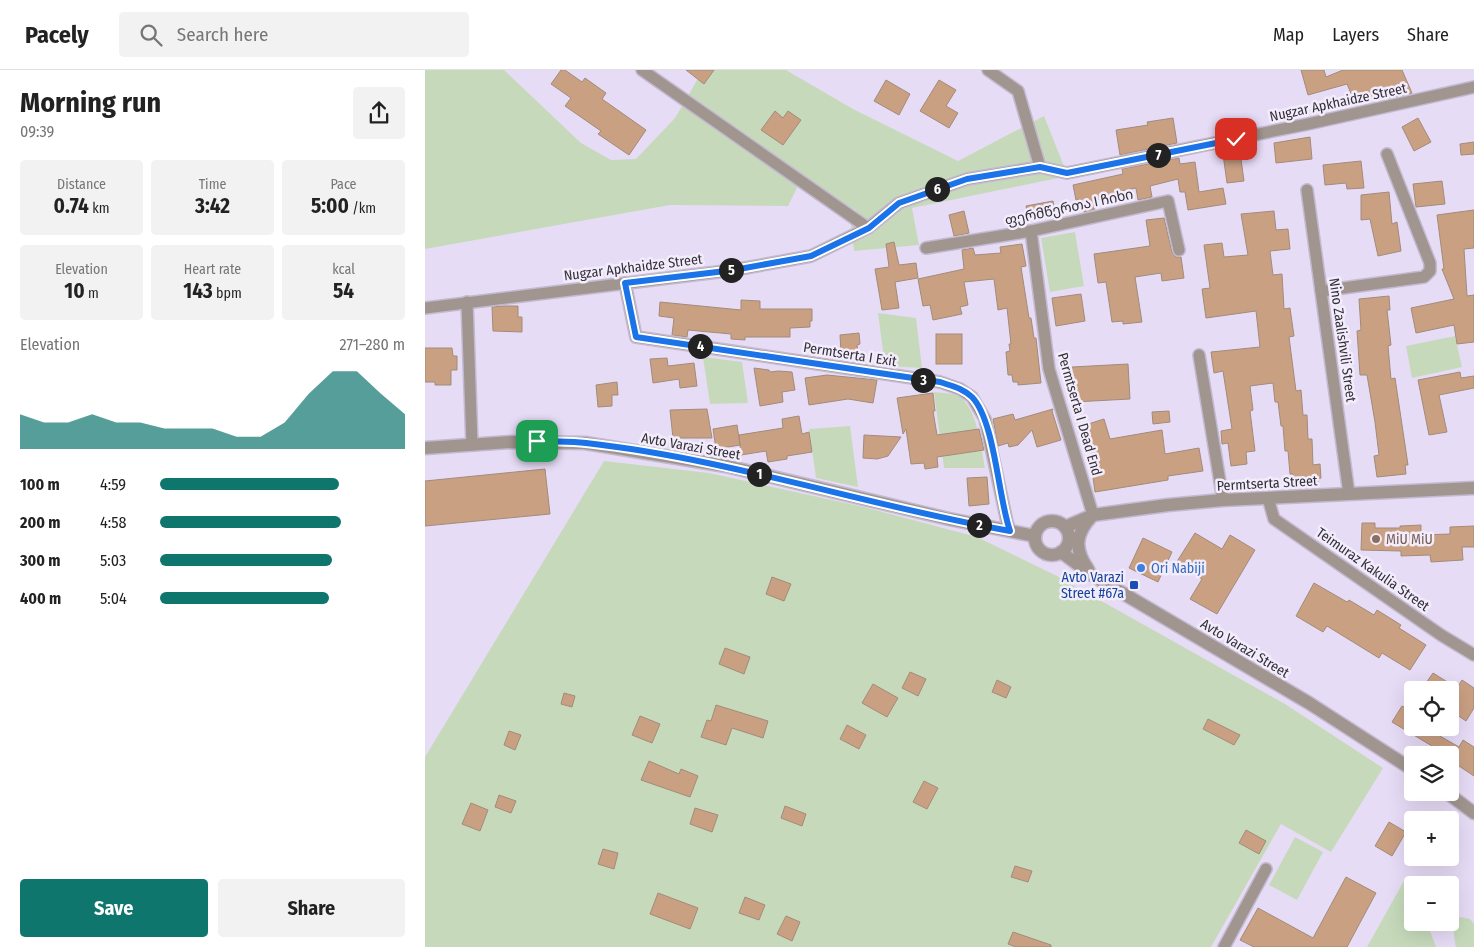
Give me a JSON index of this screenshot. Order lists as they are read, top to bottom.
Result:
{
  "streets": {
    "street": [
      "Nugzar Apkhaidze Street",
      "ფერმწერთა I ჩიხი",
      "Nino Zaalishvili Street",
      "Permtserta I Exit",
      "Permtserta I Dead End",
      "Avto Varazi Street",
      "Permtserta Street",
      "Teimuraz Kakulia Street"
    ]
  },
  "crossings": [
    ["Nugzar Apkhaidze Street", "Permtserta I Exit"],
    ["ფერმწერთა I ჩიხი", "Permtserta I Dead End"],
    ["Nino Zaalishvili Street", "Permtserta Street"],
    ["Permtserta I Exit", "Avto Varazi Street"],
    ["Permtserta I Dead End", "Permtserta Street"],
    ["Avto Varazi Street", "Permtserta Street"],
    ["Permtserta Street", "Teimuraz Kakulia Street"]
  ],
  "places": {
    "other": ["MiU MiU", "Ori Nabiji"],
    "transit": ["Avto Varazi Street #67a"]
  },
  "page": {
    "header": "Pacely",
    "search": "Search here",
    "nav": ["Map", "Layers", "Share"],
    "heading": ["Morning run", "09:39"],
    "pins": [
      "7",
      "6",
      "5",
      "4",
      "3",
      "1",
      "2"
    ],
    "stats": [
      ["Distance", "0.74 km"],
      ["Time", "3:42"],
      ["Pace", "5:00 /km"],
      ["Elevation", "10 m"],
      ["Heart rate", "143 bpm"],
      ["kcal", "54"]
    ],
    "chart": ["Elevation", "271–280 m"],
    "list": [
      {
        "name": "100 m",
        "note": "4:59"
      },
      {
        "name": "200 m",
        "note": "4:58"
      },
      {
        "name": "300 m",
        "note": "5:03"
      },
      {
        "name": "400 m",
        "note": "5:04"
      }
    ],
    "map_buttons": ["+", "−"],
    "buttons": ["Save", "Share"]
  }
}
